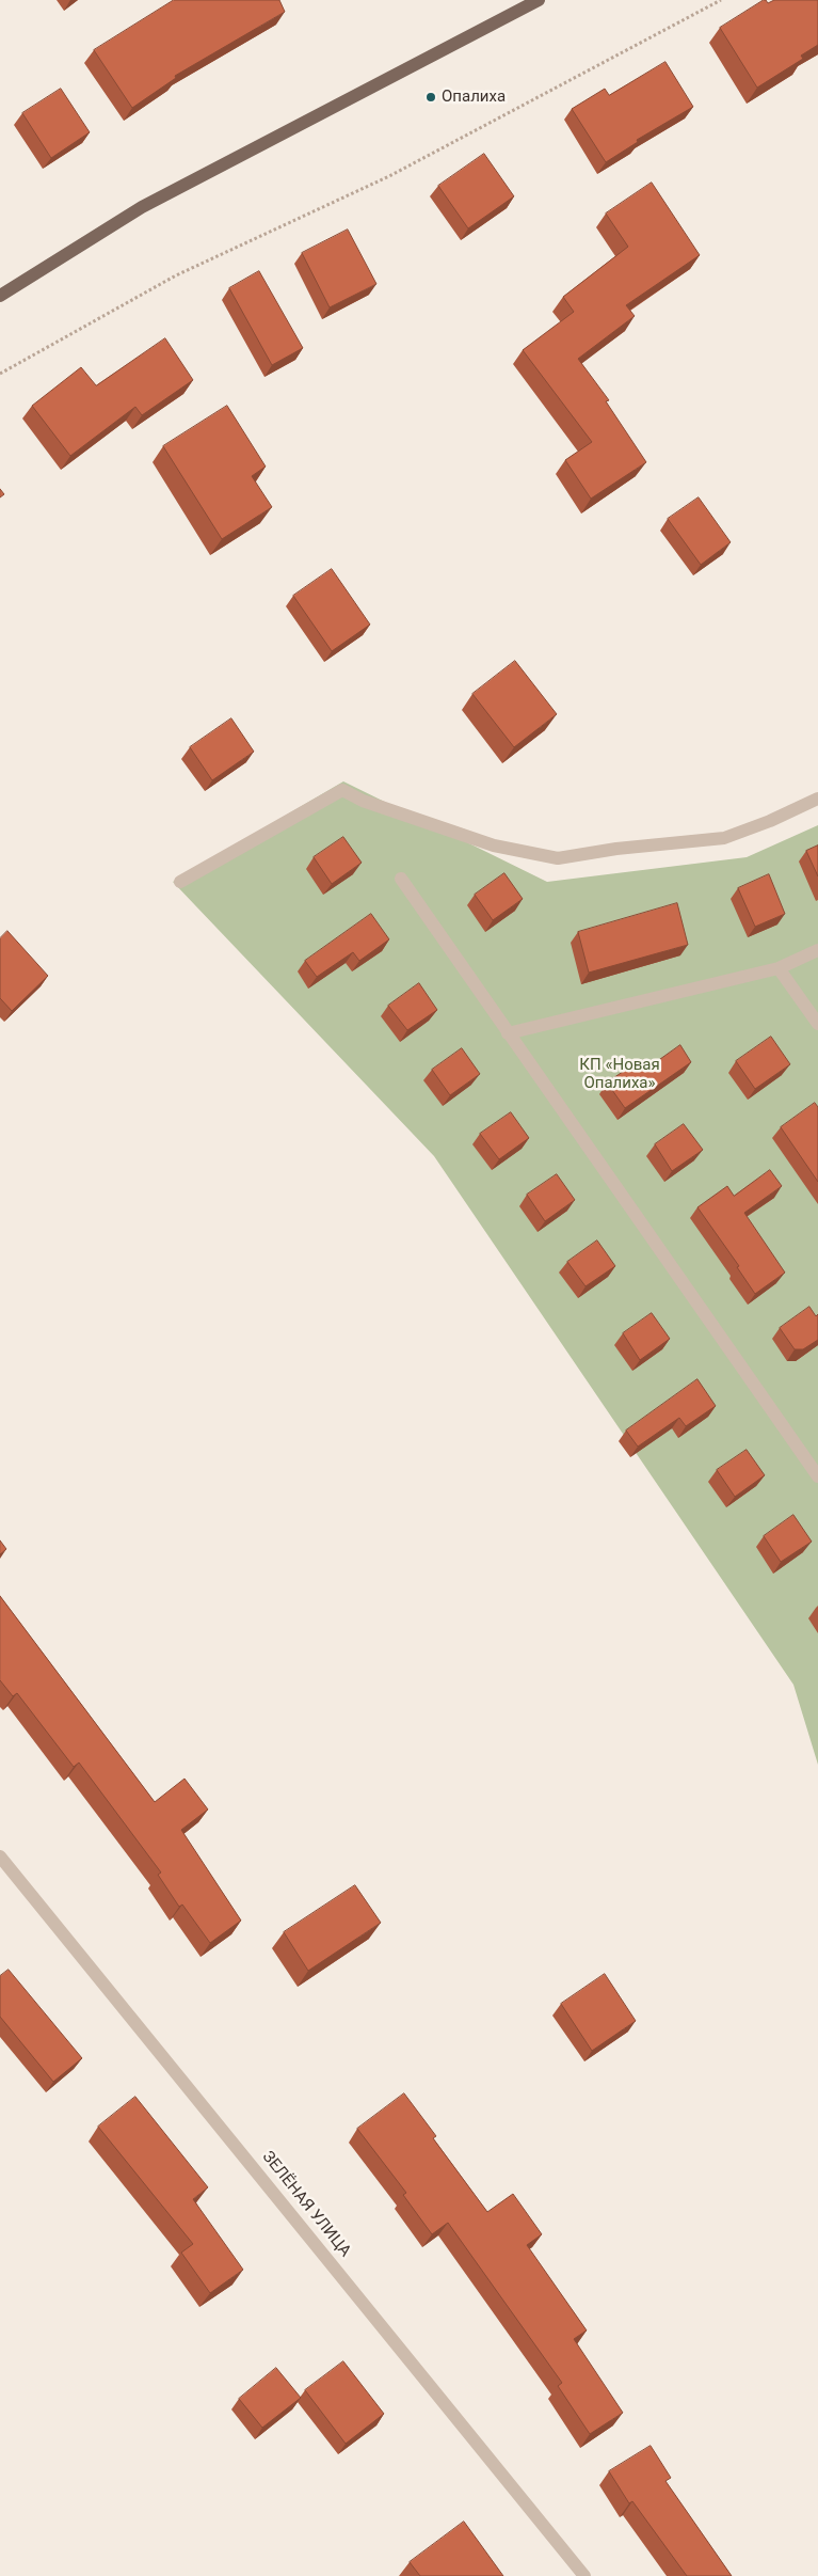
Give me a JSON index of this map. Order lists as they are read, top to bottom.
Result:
{
  "streets": {
    "street": ["ЗЕЛЁНАЯ УЛИЦА"]
  },
  "parks": ["КП «Новая Опалиха»"],
  "places": ["Опалиха"]
}
